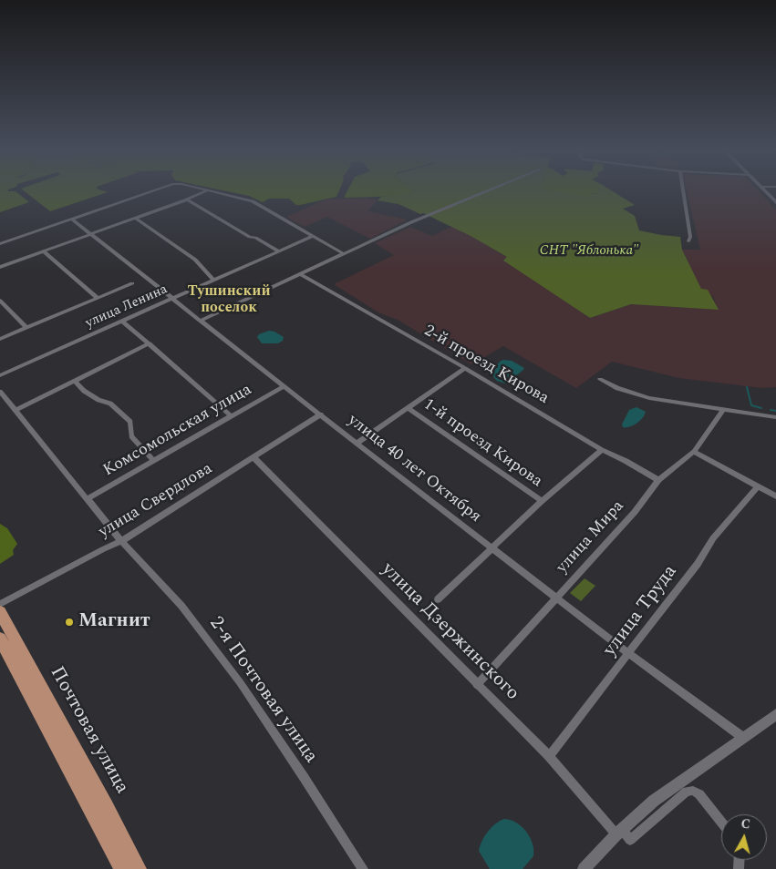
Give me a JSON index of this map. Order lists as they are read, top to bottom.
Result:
{
  "streets": {
    "main road": ["Почтовая улица"],
    "street": [
      "улица Ленина",
      "2-й проезд Кирова",
      "Комсомольская улица",
      "1-й проезд Кирова",
      "улица 40 лет Октября",
      "улица Свердлова",
      "улица Мира",
      "улица Труда",
      "улица Дзержинского",
      "2-я Почтовая улица"
    ]
  },
  "crossings": [
    ["улица Ленина", "улица 40 лет Октября"],
    ["2-й проезд Кирова", "улица Мира"],
    ["Комсомольская улица", "улица 40 лет Октября"],
    ["Комсомольская улица", "2-я Почтовая улица"],
    ["улица 40 лет Октября", "улица Свердлова"],
    ["улица 40 лет Октября", "улица Мира"],
    ["улица 40 лет Октября", "улица Труда"],
    ["улица Свердлова", "улица Дзержинского"],
    ["улица Свердлова", "2-я Почтовая улица"],
    ["улица Мира", "улица Дзержинского"],
    ["улица Труда", "улица Дзержинского"]
  ],
  "districts": ["Тушинский поселок"],
  "parks": ["СНТ \"Яблонька\""],
  "places": ["Магнит"],
  "north": "top"
}
